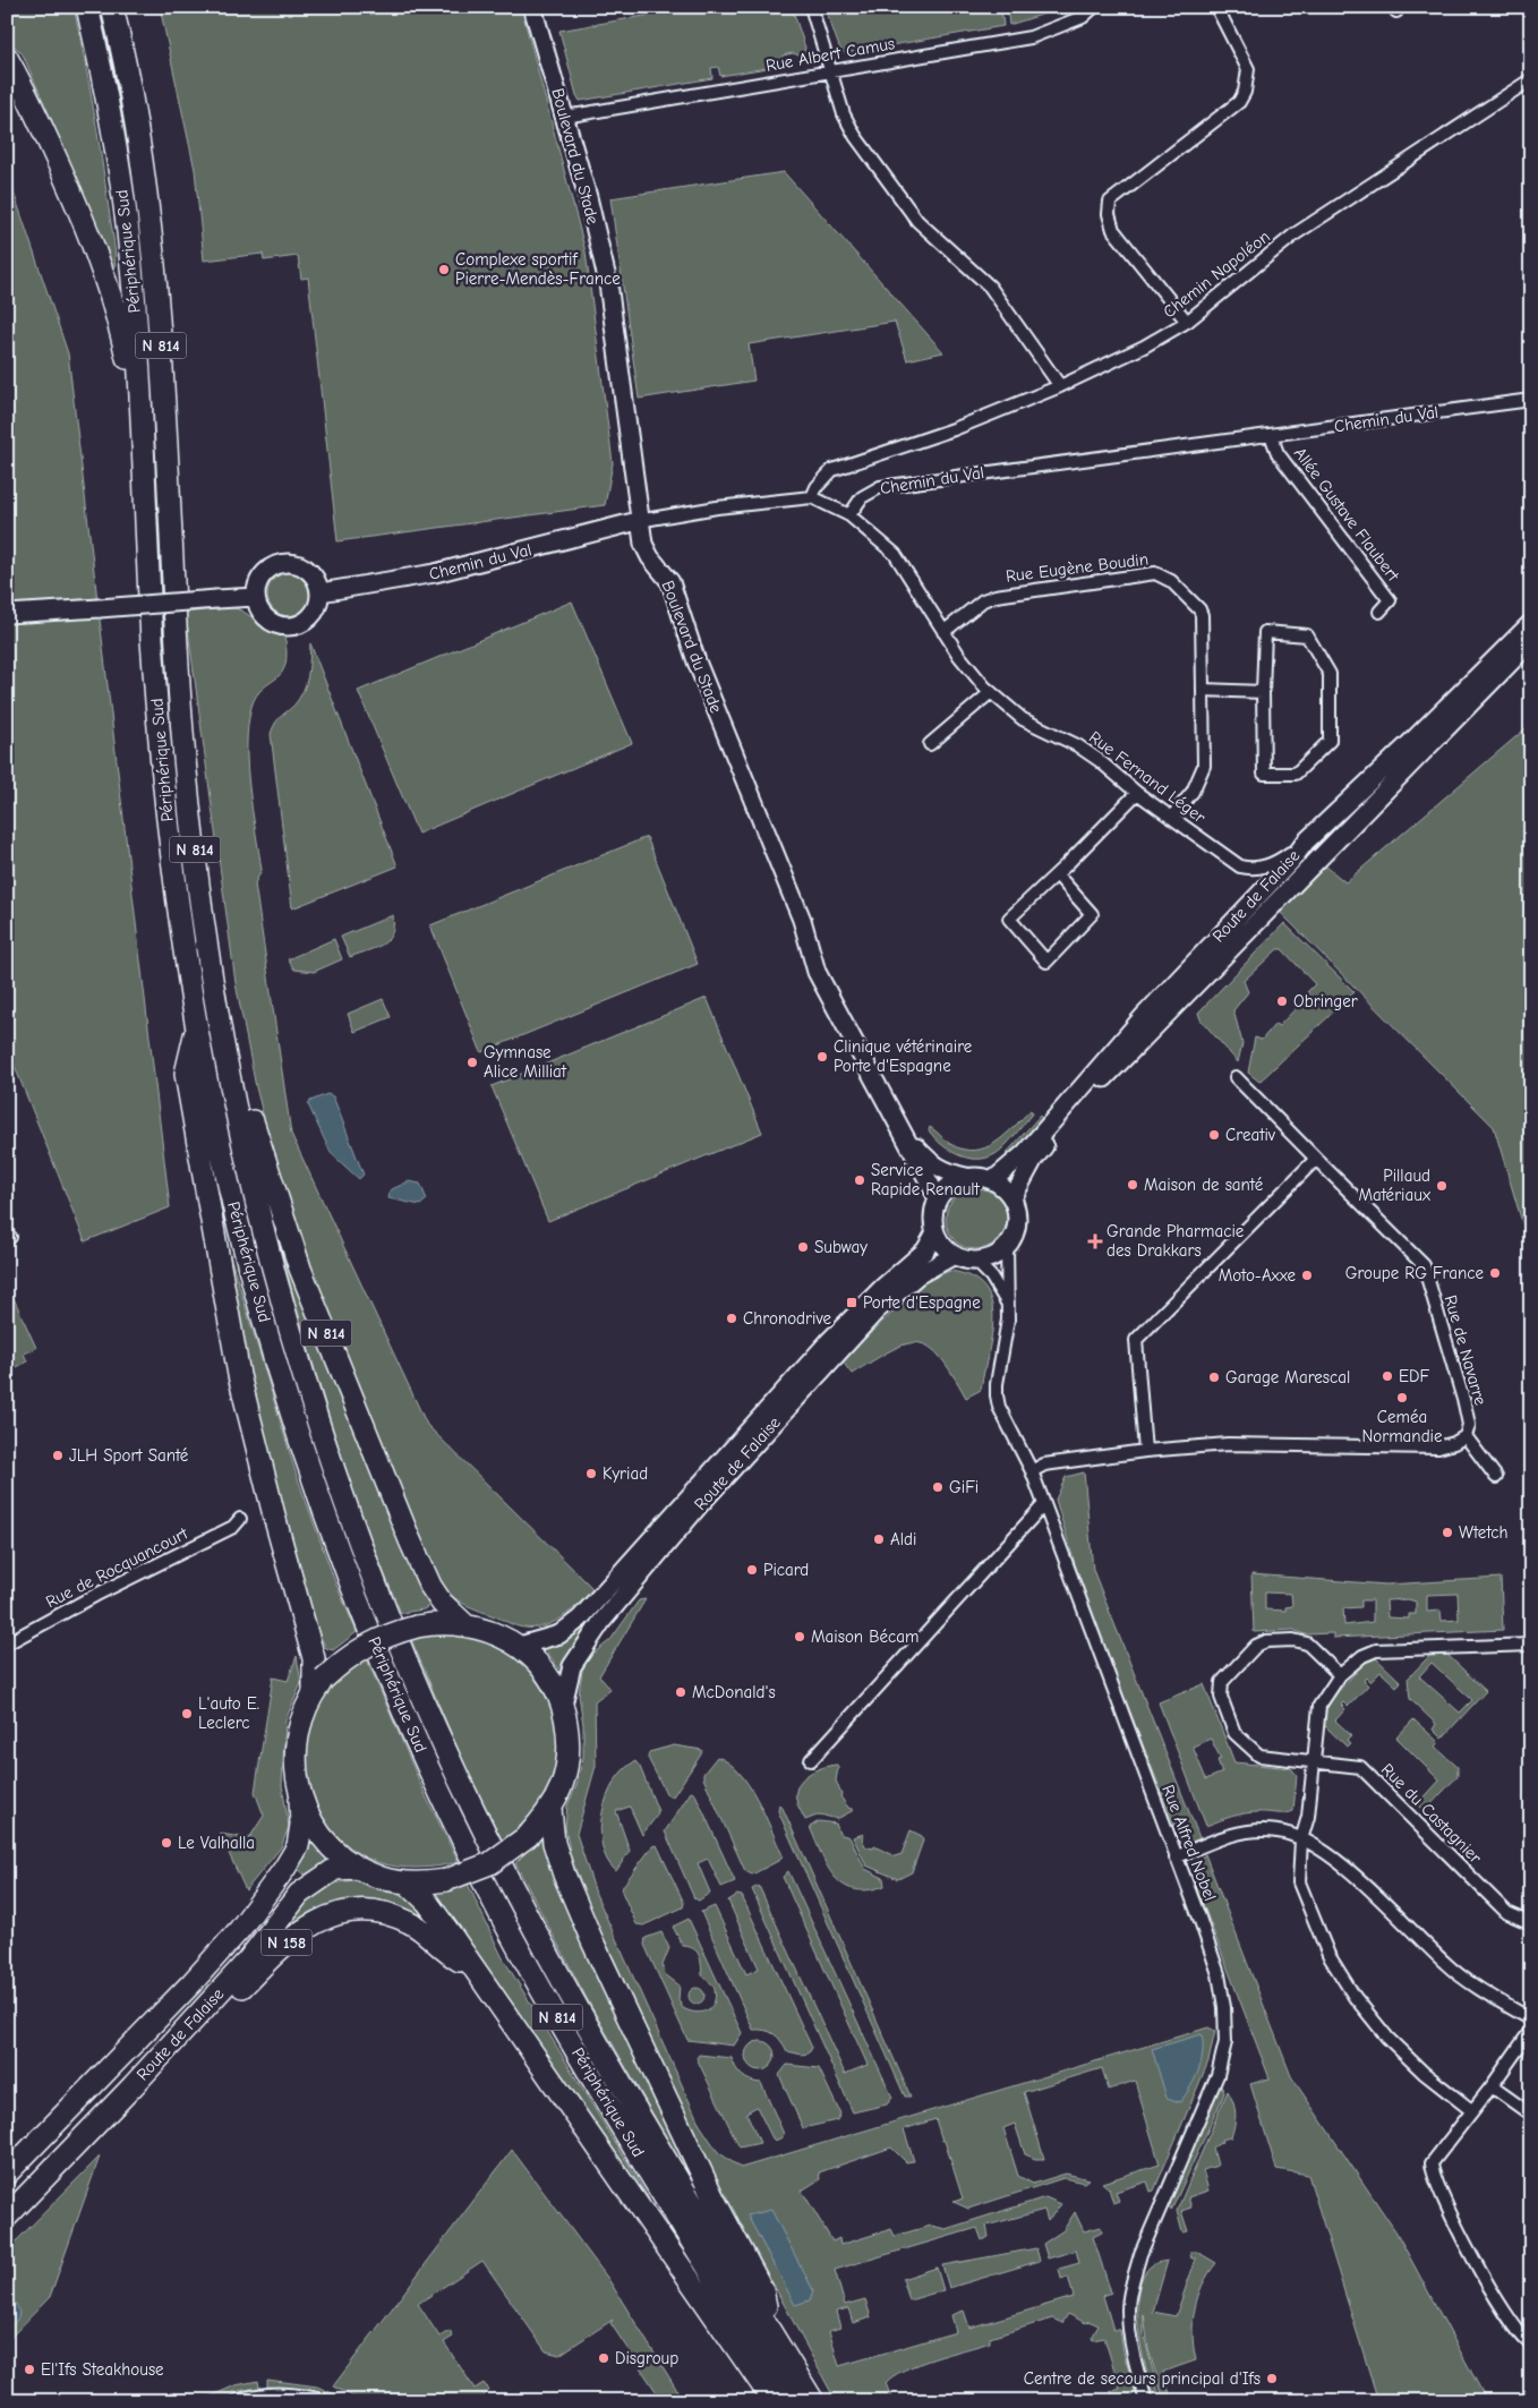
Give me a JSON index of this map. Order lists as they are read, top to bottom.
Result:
{
  "streets": {
    "highway": [
      "Périphérique Sud",
      "N 814",
      "Route de Falaise",
      "N 158"
    ],
    "main road": ["Boulevard du Stade", "Chemin du Val"],
    "street": [
      "Rue Albert Camus",
      "Chemin Napoléon",
      "Allée Gustave Flaubert",
      "Rue Eugène Boudin",
      "Rue Fernand Léger",
      "Rue de Navarre",
      "Rue de Rocquancourt",
      "Rue du Castagnier",
      "Rue Alfred Nobel"
    ]
  },
  "crossings": [
    ["Rue Albert Camus", "Boulevard du Stade"],
    ["Boulevard du Stade", "Chemin du Val"],
    ["Boulevard du Stade", "Route de Falaise"],
    ["Boulevard du Stade", "Rue Alfred Nobel"],
    ["Périphérique Sud", "N 814"],
    ["Chemin Napoléon", "Chemin du Val"],
    ["N 814", "N 158"],
    ["Chemin du Val", "Allée Gustave Flaubert"],
    ["Chemin du Val", "Rue Fernand Léger"],
    ["Rue Eugène Boudin", "Rue Fernand Léger"],
    ["Rue Fernand Léger", "Route de Falaise"],
    ["Route de Falaise", "Rue Alfred Nobel"],
    ["Route de Falaise", "N 158"]
  ],
  "places": {
    "other": [
      "Complexe sportif Pierre-Mendès-France",
      "Obringer",
      "Clinique vétérinaire Porte d'Espagne",
      "Gymnase Alice Milliat",
      "Creativ",
      "Service Rapide Renault",
      "Maison de santé",
      "Pillaud Matériaux",
      "Subway",
      "Groupe RG France",
      "Moto-Axxe",
      "Chronodrive",
      "EDF",
      "Garage Marescal",
      "Ceméa Normandie",
      "JLH Sport Santé",
      "Kyriad",
      "GiFi",
      "Wtetch",
      "Aldi",
      "Picard",
      "Maison Bécam",
      "McDonald's",
      "L'auto E. Leclerc",
      "Le Valhalla",
      "Disgroup",
      "El'Ifs Steakhouse",
      "Centre de secours principal d'Ifs"
    ],
    "health": ["Grande Pharmacie des Drakkars"],
    "transit": ["Porte d'Espagne"]
  }
}
